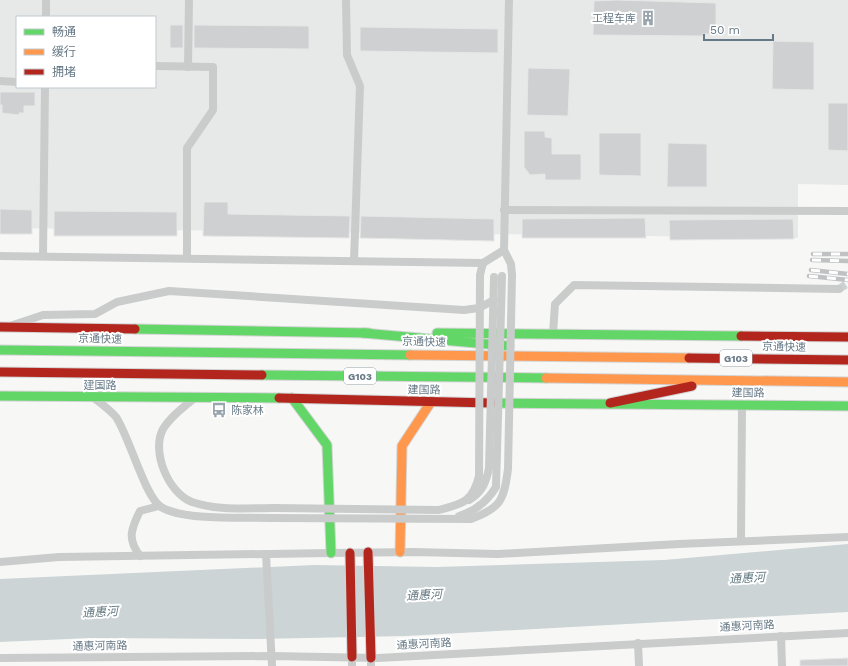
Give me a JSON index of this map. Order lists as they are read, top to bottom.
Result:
{
  "streets": {
    "main road": ["京通快速", "G103", "建国路"],
    "street": ["通惠河南路"]
  },
  "water": ["通惠河"],
  "places": {
    "building": ["工程车库"],
    "bus stop": ["陈家林"]
  },
  "legend": ["畅通", "缓行", "拥堵"],
  "scale_bar": "50 m"
}
